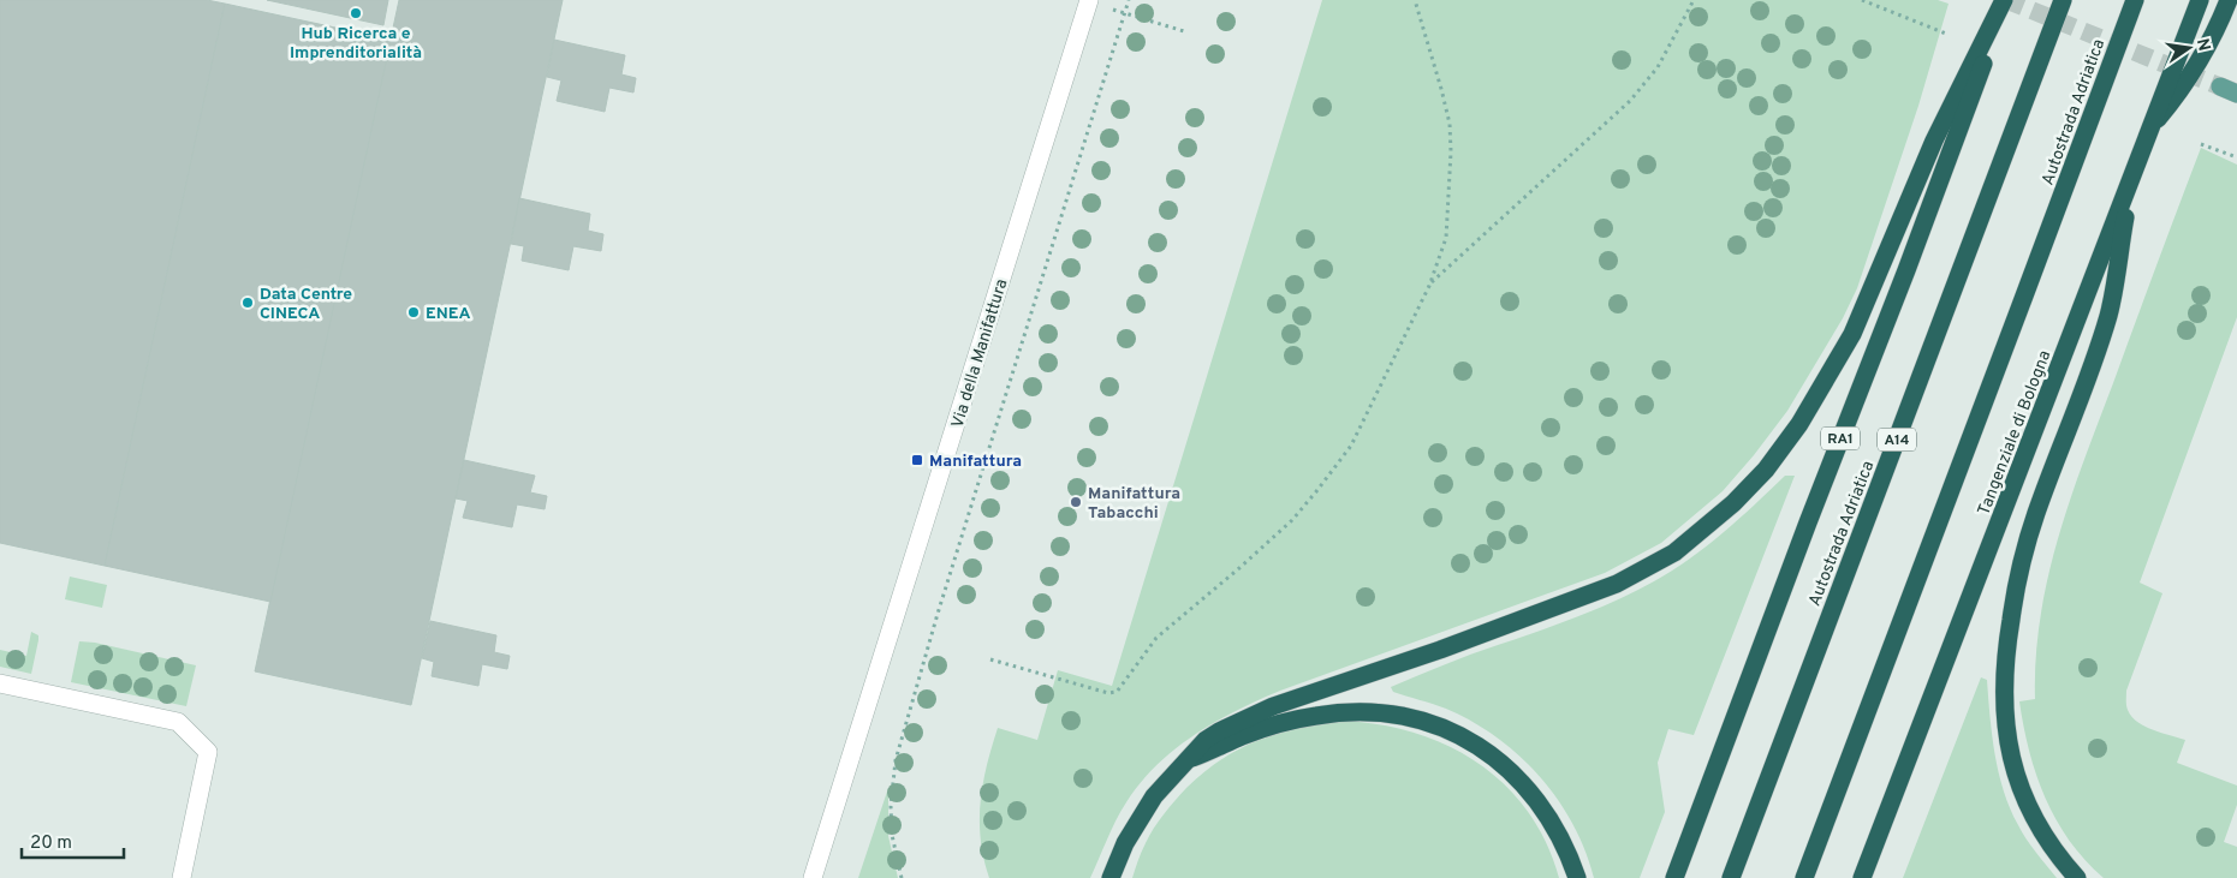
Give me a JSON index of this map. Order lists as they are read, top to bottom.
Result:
{
  "streets": {
    "highway": [
      "Autostrada Adriatica",
      "Tangenziale di Bologna",
      "RA1",
      "A14"
    ],
    "street": ["Via della Manifattura"]
  },
  "places": {
    "other": [
      "Hub Ricerca e Imprenditorialità",
      "Data Centre CINECA",
      "ENEA",
      "Manifattura Tabacchi"
    ],
    "transit": ["Manifattura"]
  },
  "scale_bar": "20 m",
  "north": "right"
}
